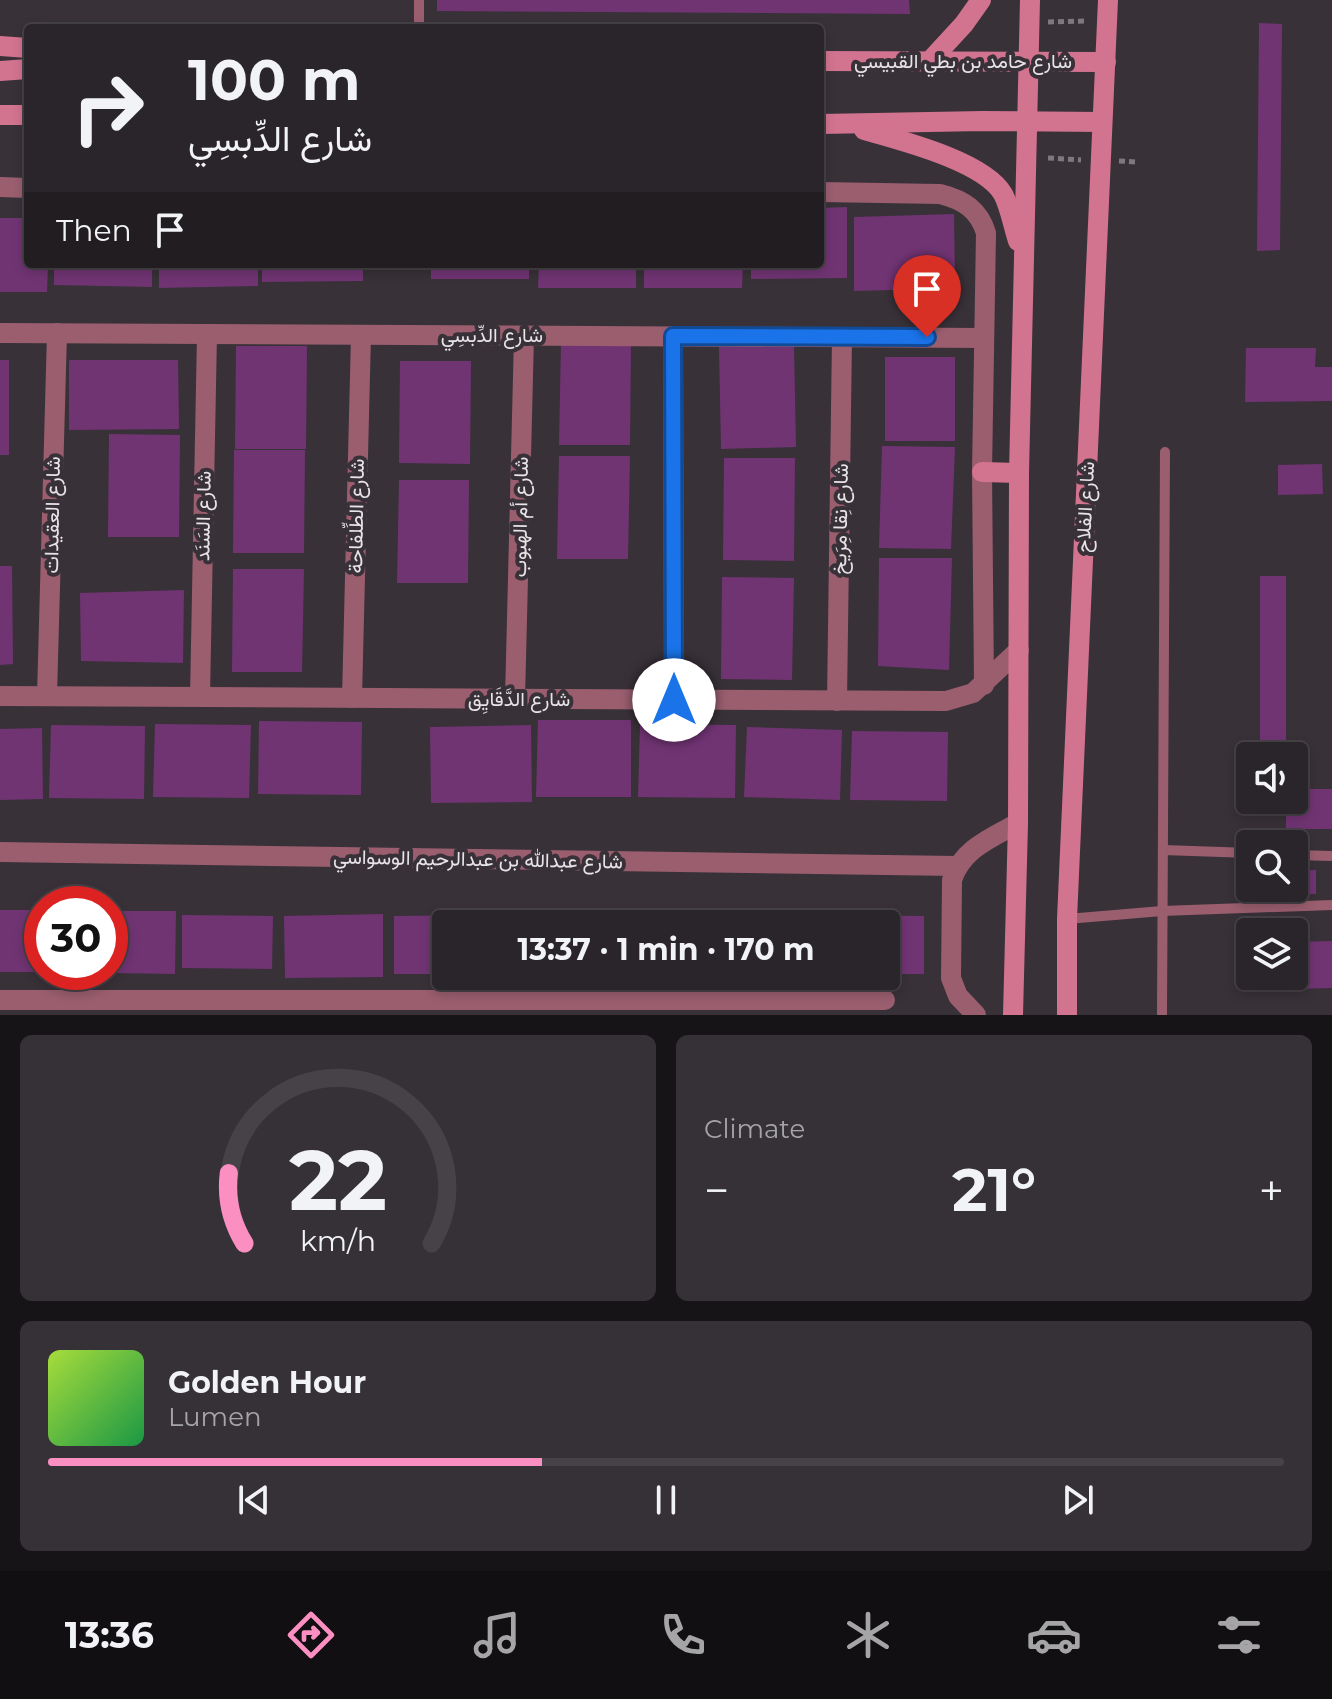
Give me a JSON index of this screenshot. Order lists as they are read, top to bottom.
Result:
{
  "streets": {
    "main road": ["شارع حامد بن بطي القبيسي", "شارع الفلاح"],
    "street": [
      "شارع الدِّبسِي",
      "شارع العقيدات",
      "شارع السَنَد",
      "شارع الطِّلفاحة",
      "شارع أم الهبوب",
      "شارع نِقا مِرَيخ",
      "شارع الدَّقَايِق",
      "شارع عبدالله بن عبدالرحيم الوسواسي"
    ]
  },
  "crossings": [
    ["شارع حامد بن بطي القبيسي", "شارع الفلاح"],
    ["شارع الدِّبسِي", "شارع العقيدات"],
    ["شارع الدِّبسِي", "شارع السَنَد"],
    ["شارع الدِّبسِي", "شارع الطِّلفاحة"],
    ["شارع الدِّبسِي", "شارع أم الهبوب"],
    ["شارع الدِّبسِي", "شارع نِقا مِرَيخ"],
    ["شارع العقيدات", "شارع الدَّقَايِق"],
    ["شارع السَنَد", "شارع الدَّقَايِق"],
    ["شارع الطِّلفاحة", "شارع الدَّقَايِق"],
    ["شارع أم الهبوب", "شارع الدَّقَايِق"],
    ["شارع نِقا مِرَيخ", "شارع الدَّقَايِق"]
  ],
  "page": {
    "turn": ["100 m", "شارع الدِّبسِي"],
    "then": "Then",
    "limit": "30",
    "trip": "13:37 · 1 min · 170 m",
    "tile": "Climate",
    "heat": ["−", "21°", "+"],
    "song": ["Golden Hour", "Lumen"],
    "tabs": "13:36",
    "gauge": ["22", "km/h"]
  }
}
